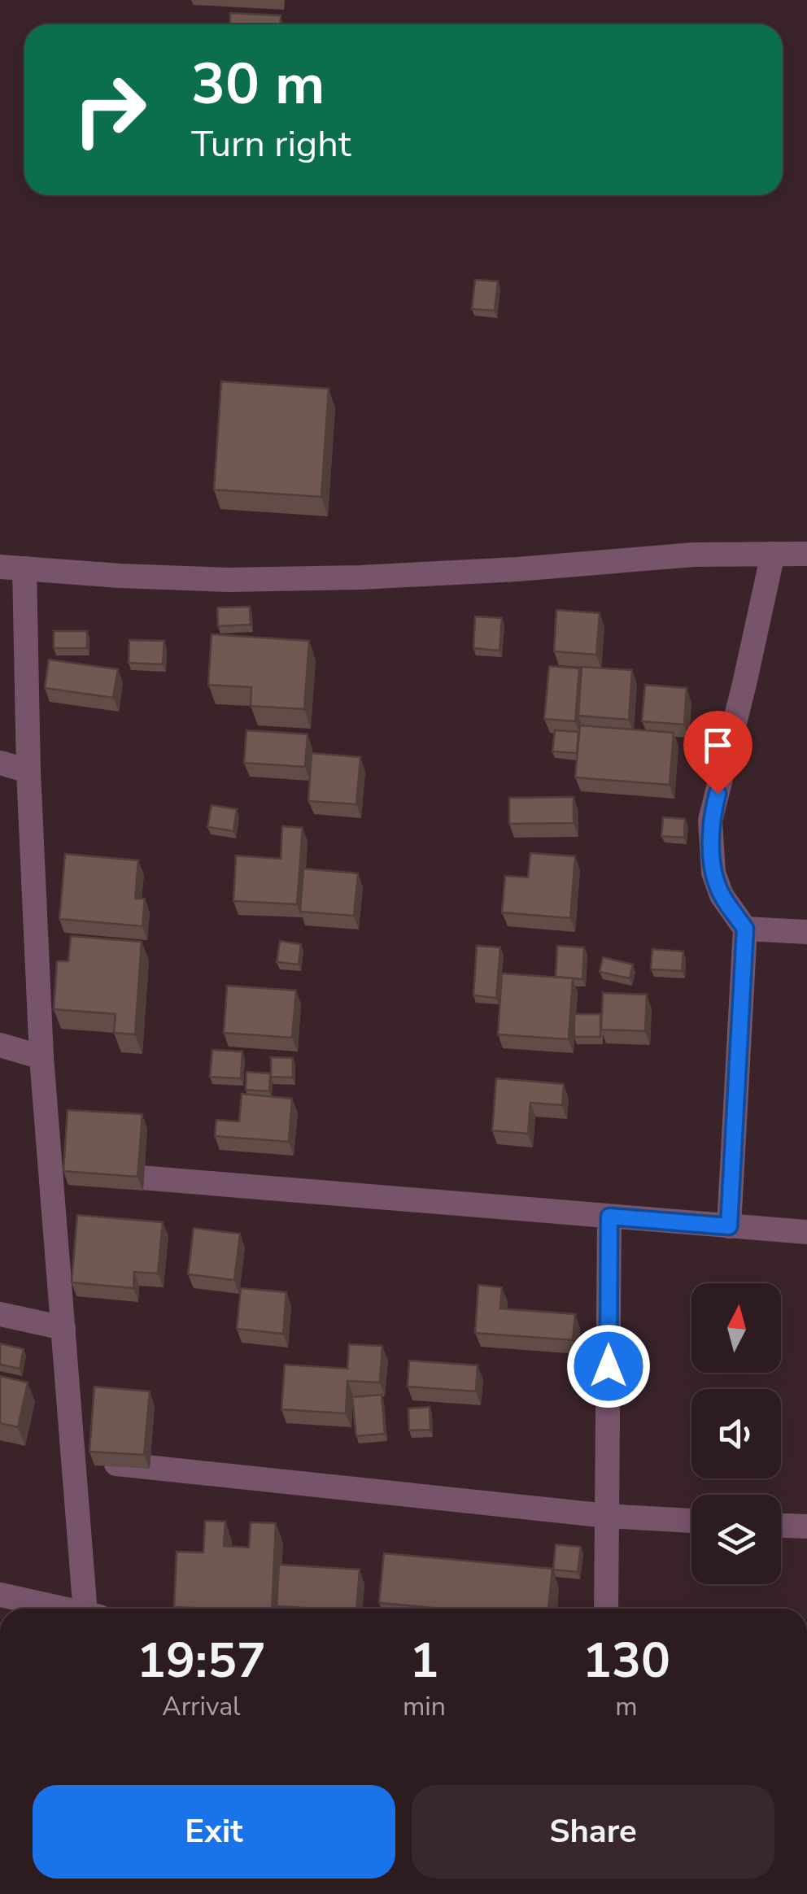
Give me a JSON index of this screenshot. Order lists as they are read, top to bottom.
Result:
{
  "north": "top",
  "page": {
    "turn": ["30 m", "Turn right"],
    "eta": [
      "19:57",
      "Arrival",
      "1",
      "min",
      "130",
      "m"
    ],
    "buttons": ["Exit", "Share"]
  }
}
